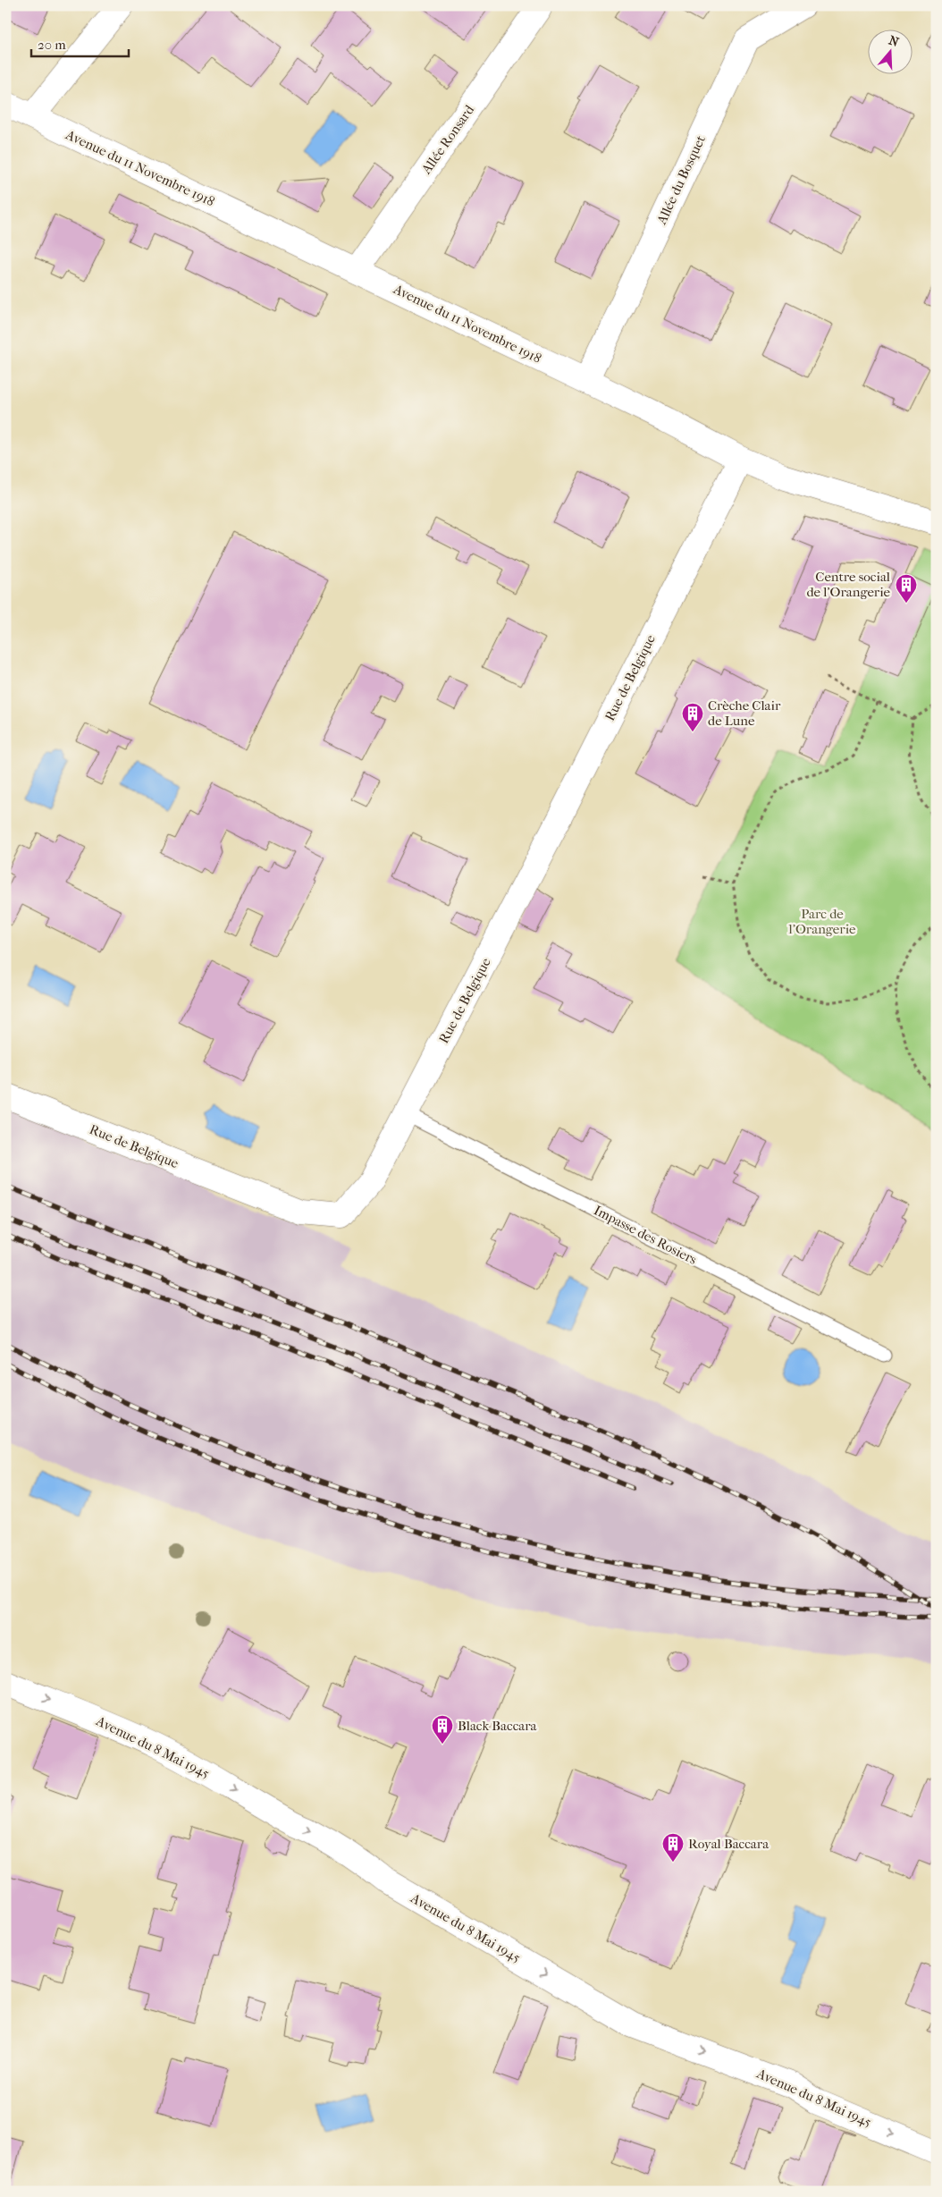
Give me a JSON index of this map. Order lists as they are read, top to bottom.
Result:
{
  "streets": {
    "street": [
      "Allée Ronsard",
      "Avenue du 11 Novembre 1918",
      "Allée du Bosquet",
      "Rue de Belgique",
      "Avenue du 8 Mai 1945"
    ],
    "lane": ["Impasse des Rosiers"]
  },
  "crossings": [
    ["Allée Ronsard", "Avenue du 11 Novembre 1918"],
    ["Avenue du 11 Novembre 1918", "Allée du Bosquet"],
    ["Avenue du 11 Novembre 1918", "Rue de Belgique"],
    ["Rue de Belgique", "Impasse des Rosiers"]
  ],
  "one_way": ["Avenue du 8 Mai 1945"],
  "parks": ["Parc de l'Orangerie"],
  "places": {
    "building": [
      "Centre social de l'Orangerie",
      "Crèche Clair de Lune",
      "Black Baccara",
      "Royal Baccara"
    ]
  },
  "scale_bar": "20 m",
  "north": "top"
}
